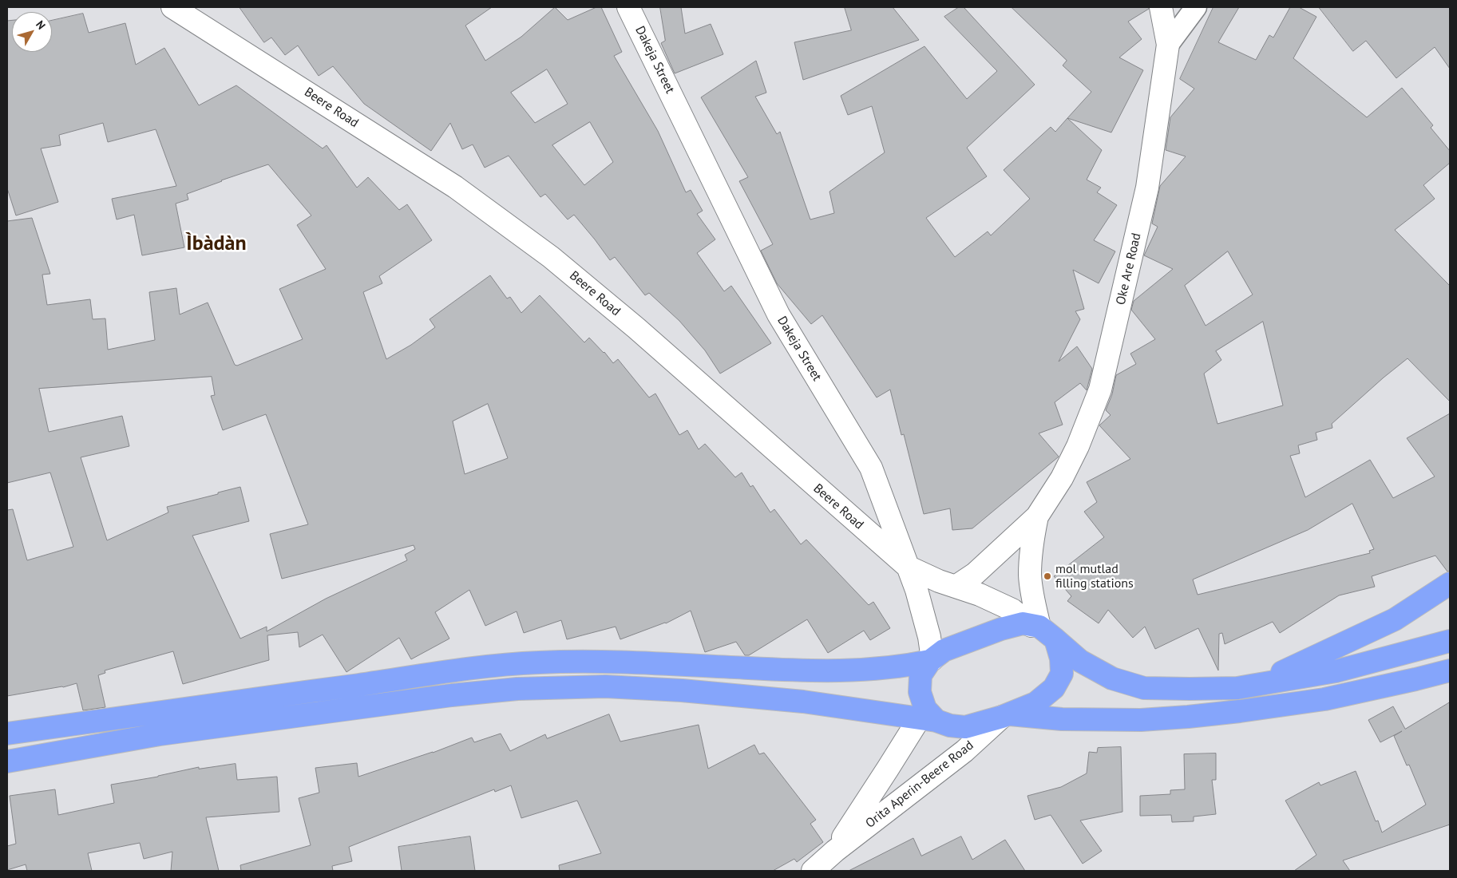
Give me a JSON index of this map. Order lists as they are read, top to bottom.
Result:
{
  "streets": {
    "main road": [
      "Dakeja Street",
      "Beere Road",
      "Oke Are Road",
      "Orita Aperin-Beere Road"
    ]
  },
  "crossings": [
    ["Dakeja Street", "Beere Road"],
    ["Beere Road", "Oke Are Road"],
    ["Beere Road", "Orita Aperin-Beere Road"],
    ["Oke Are Road", "Orita Aperin-Beere Road"]
  ],
  "districts": ["Ìbàdàn"],
  "places": ["mol mutlad filling stations"],
  "north": "top right"
}
